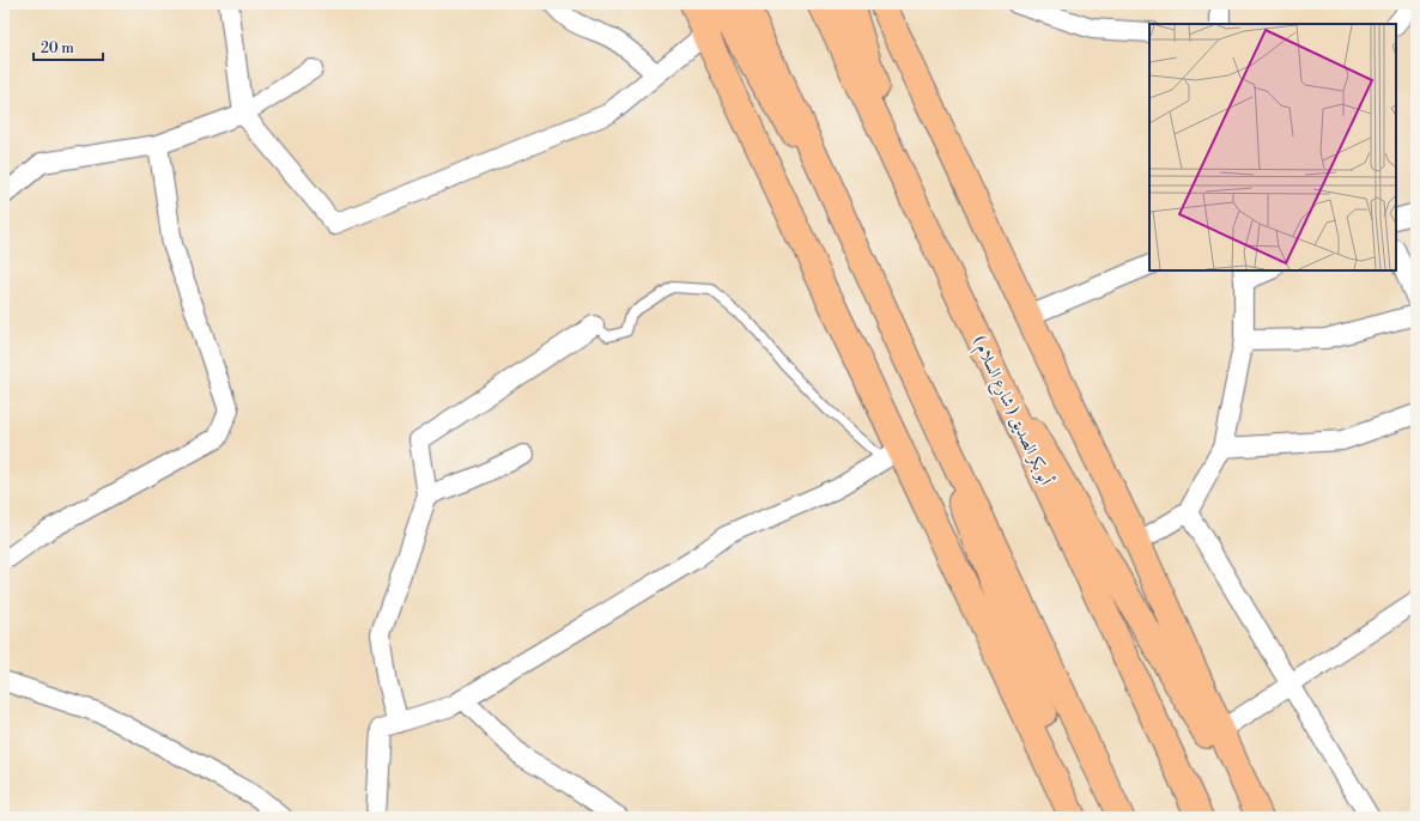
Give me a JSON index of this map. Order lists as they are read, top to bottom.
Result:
{
  "streets": {
    "main road": ["( شارع السلام ) أبو بكر الصديق"]
  },
  "scale_bar": "20 m"
}
